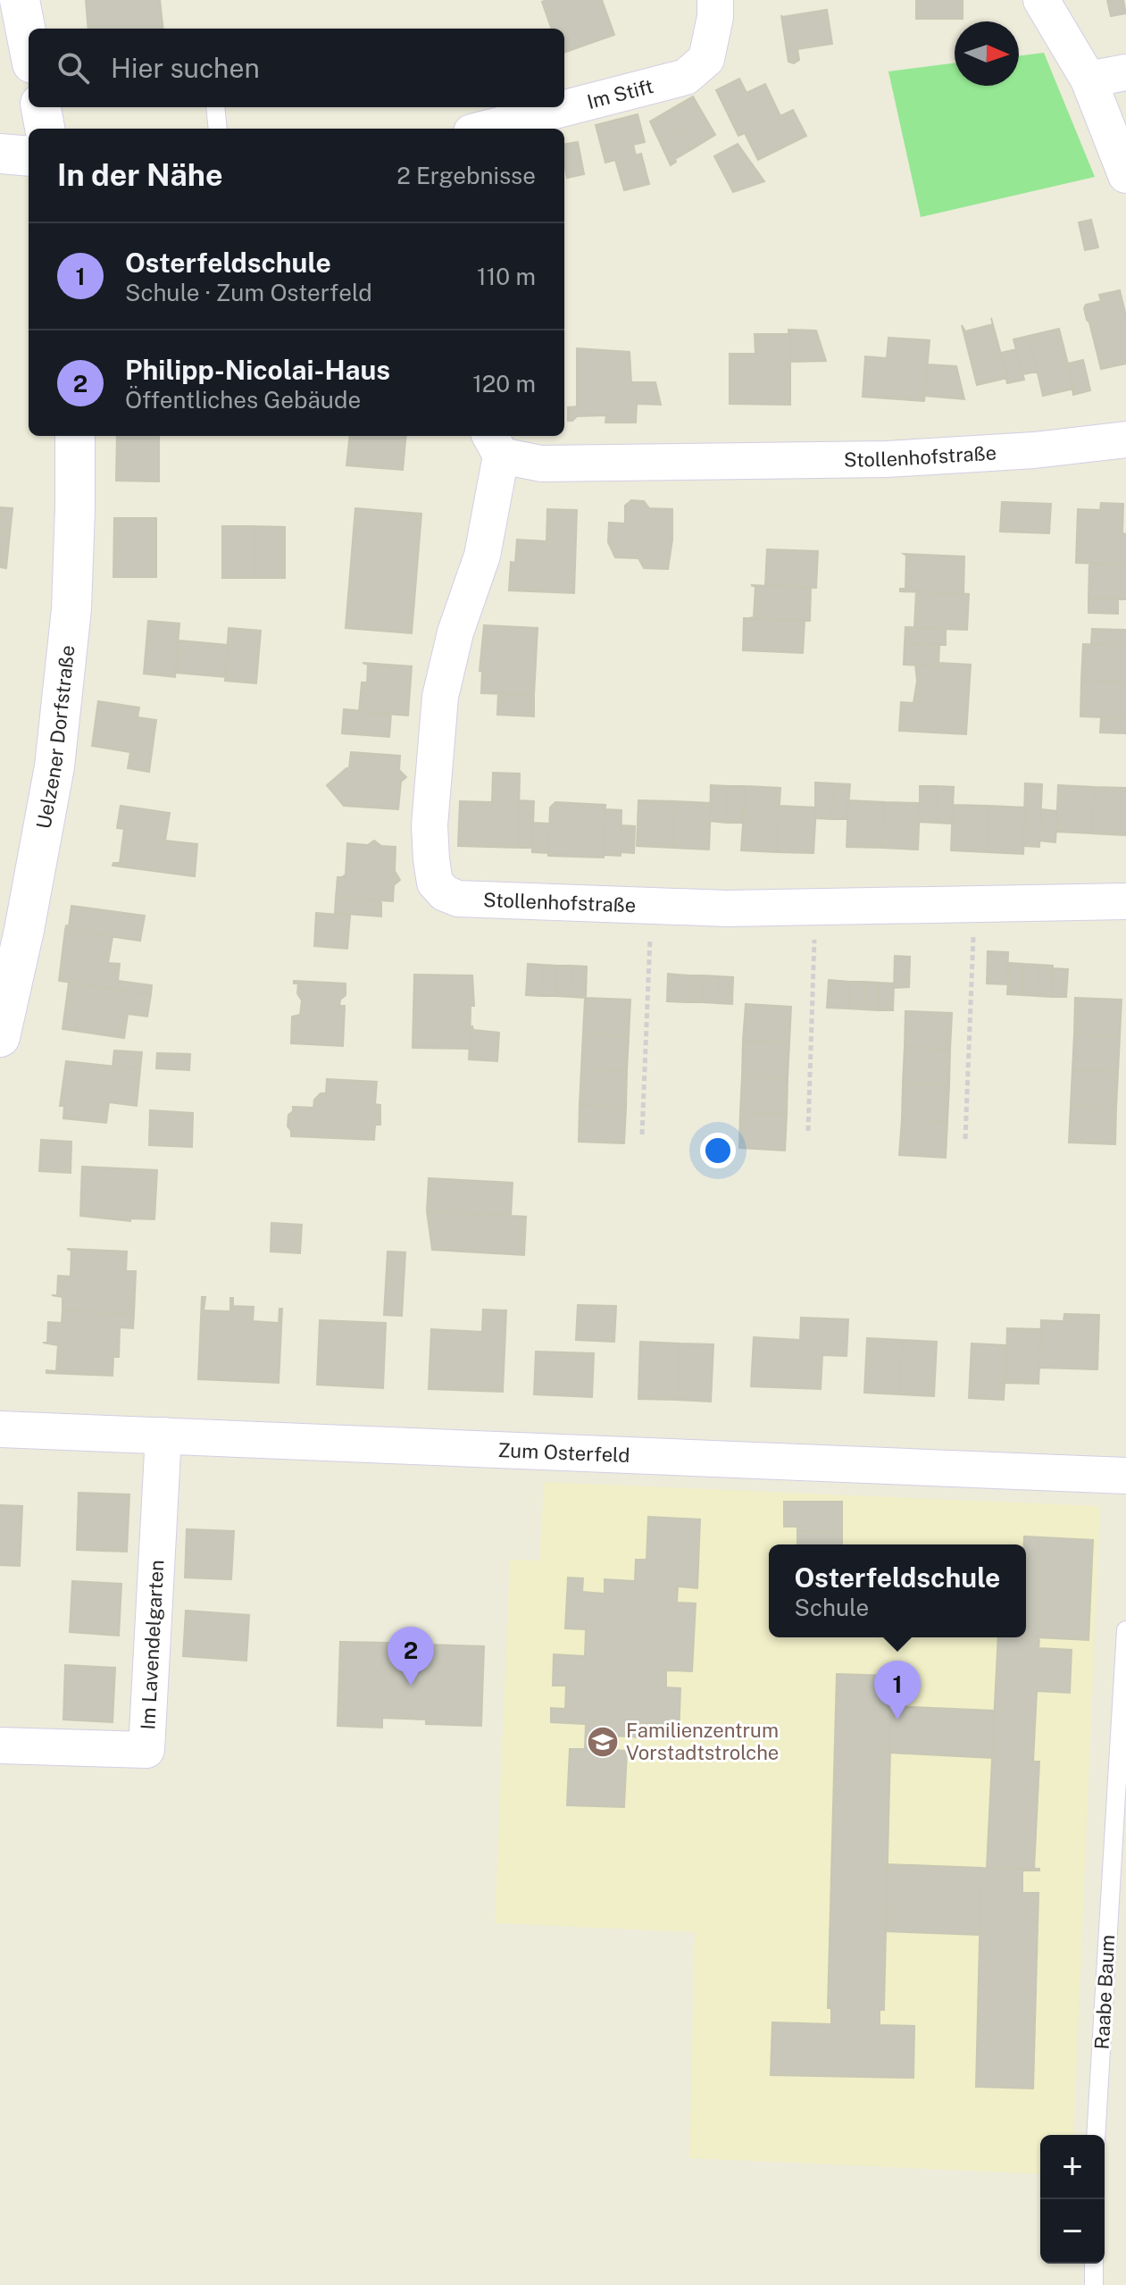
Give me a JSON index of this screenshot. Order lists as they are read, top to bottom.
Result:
{
  "streets": {
    "street": [
      "Im Stift",
      "Stollenhofstraße",
      "Uelzener Dorfstraße",
      "Zum Osterfeld",
      "Im Lavendelgarten"
    ],
    "lane": ["Raabe Baum"]
  },
  "crossings": [
    ["Zum Osterfeld", "Im Lavendelgarten"]
  ],
  "places": {
    "school or university": ["Familienzentrum Vorstadtstrolche"]
  },
  "north": "right",
  "page": {
    "search": "Hier suchen",
    "heading": ["In der Nähe", "2 Ergebnisse"],
    "list": [
      {
        "mark": "1",
        "name": "Osterfeldschule",
        "note": "Schule · Zum Osterfeld",
        "value": "110 m"
      },
      {
        "mark": "2",
        "name": "Philipp-Nicolai-Haus",
        "note": "Öffentliches Gebäude",
        "value": "120 m"
      }
    ],
    "popup": ["Osterfeldschule", "Schule"],
    "pins": ["2", "1"],
    "map_buttons": ["+", "−"]
  }
}
